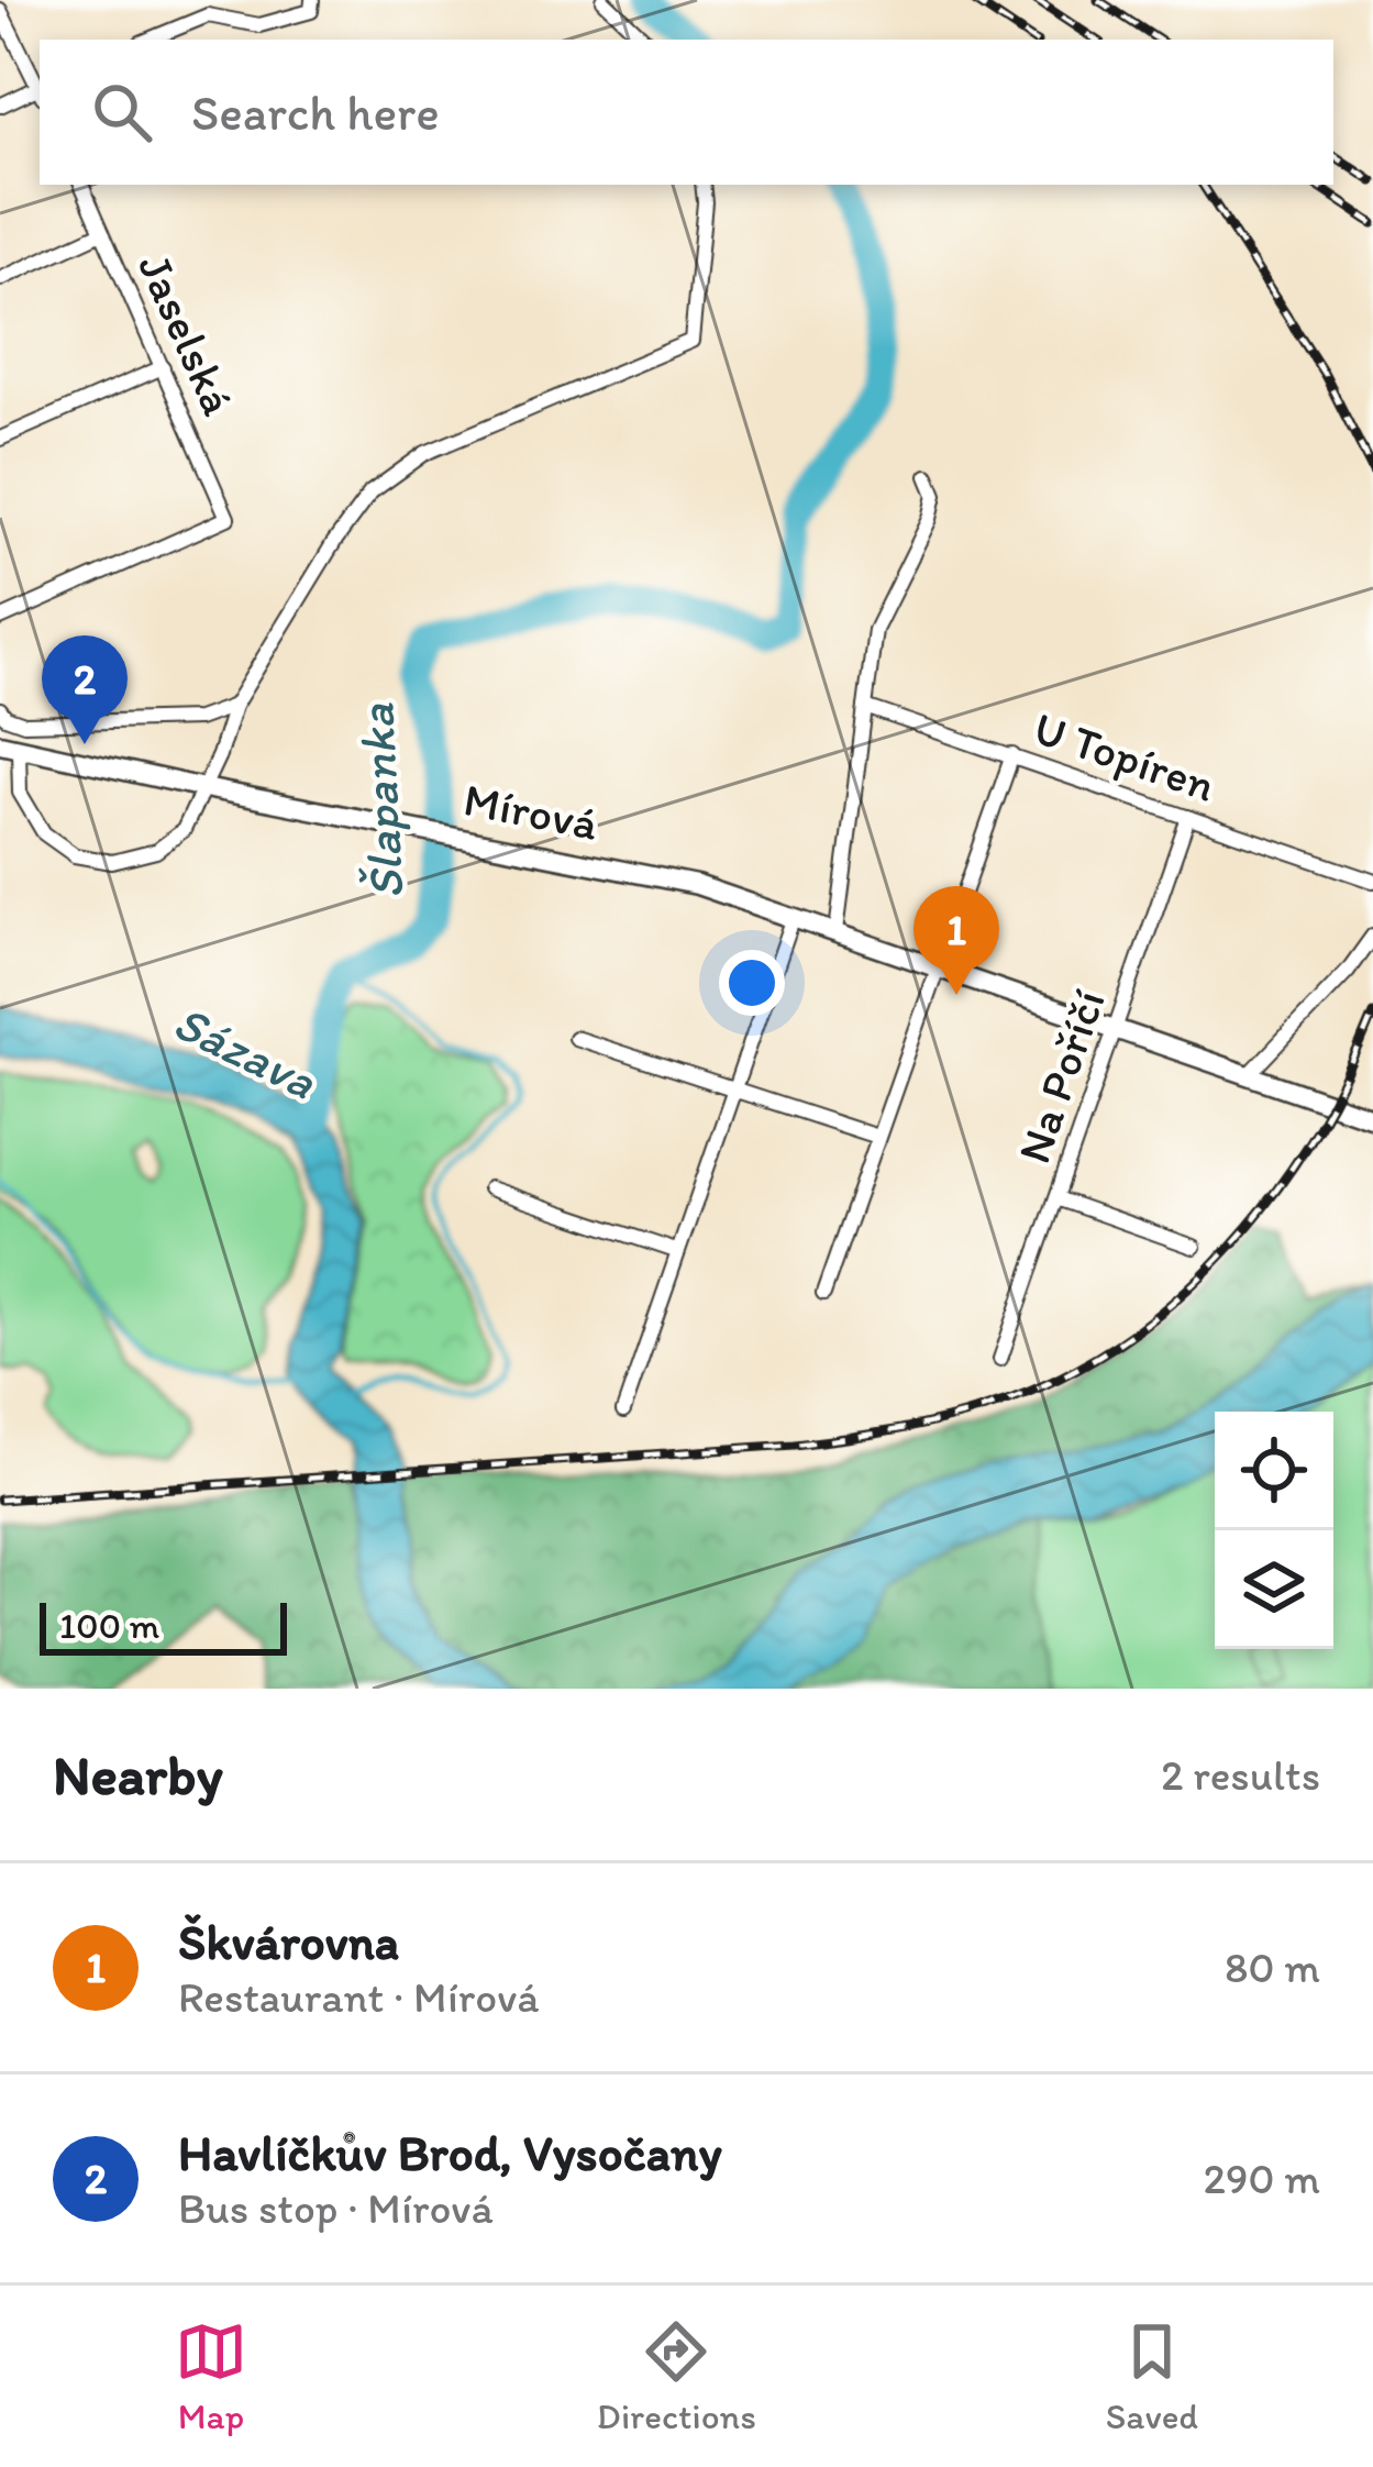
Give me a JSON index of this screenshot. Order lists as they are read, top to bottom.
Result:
{
  "streets": {
    "street": [
      "Jaselská",
      "U Topíren",
      "Mírová",
      "Na Poříčí"
    ]
  },
  "crossings": [
    ["U Topíren", "Na Poříčí"],
    ["Mírová", "Na Poříčí"]
  ],
  "water": ["Šlapanka", "Sázava"],
  "scale_bar": "100 m",
  "page": {
    "search": "Search here",
    "pins": ["2", "1"],
    "scale": "100 m",
    "heading": ["Nearby", "2 results"],
    "list": [
      {
        "mark": "1",
        "name": "Škvárovna",
        "note": "Restaurant · Mírová",
        "value": "80 m"
      },
      {
        "mark": "2",
        "name": "Havlíčkův Brod, Vysočany",
        "note": "Bus stop · Mírová",
        "value": "290 m"
      }
    ],
    "nav": ["Map", "Directions", "Saved"]
  }
}
